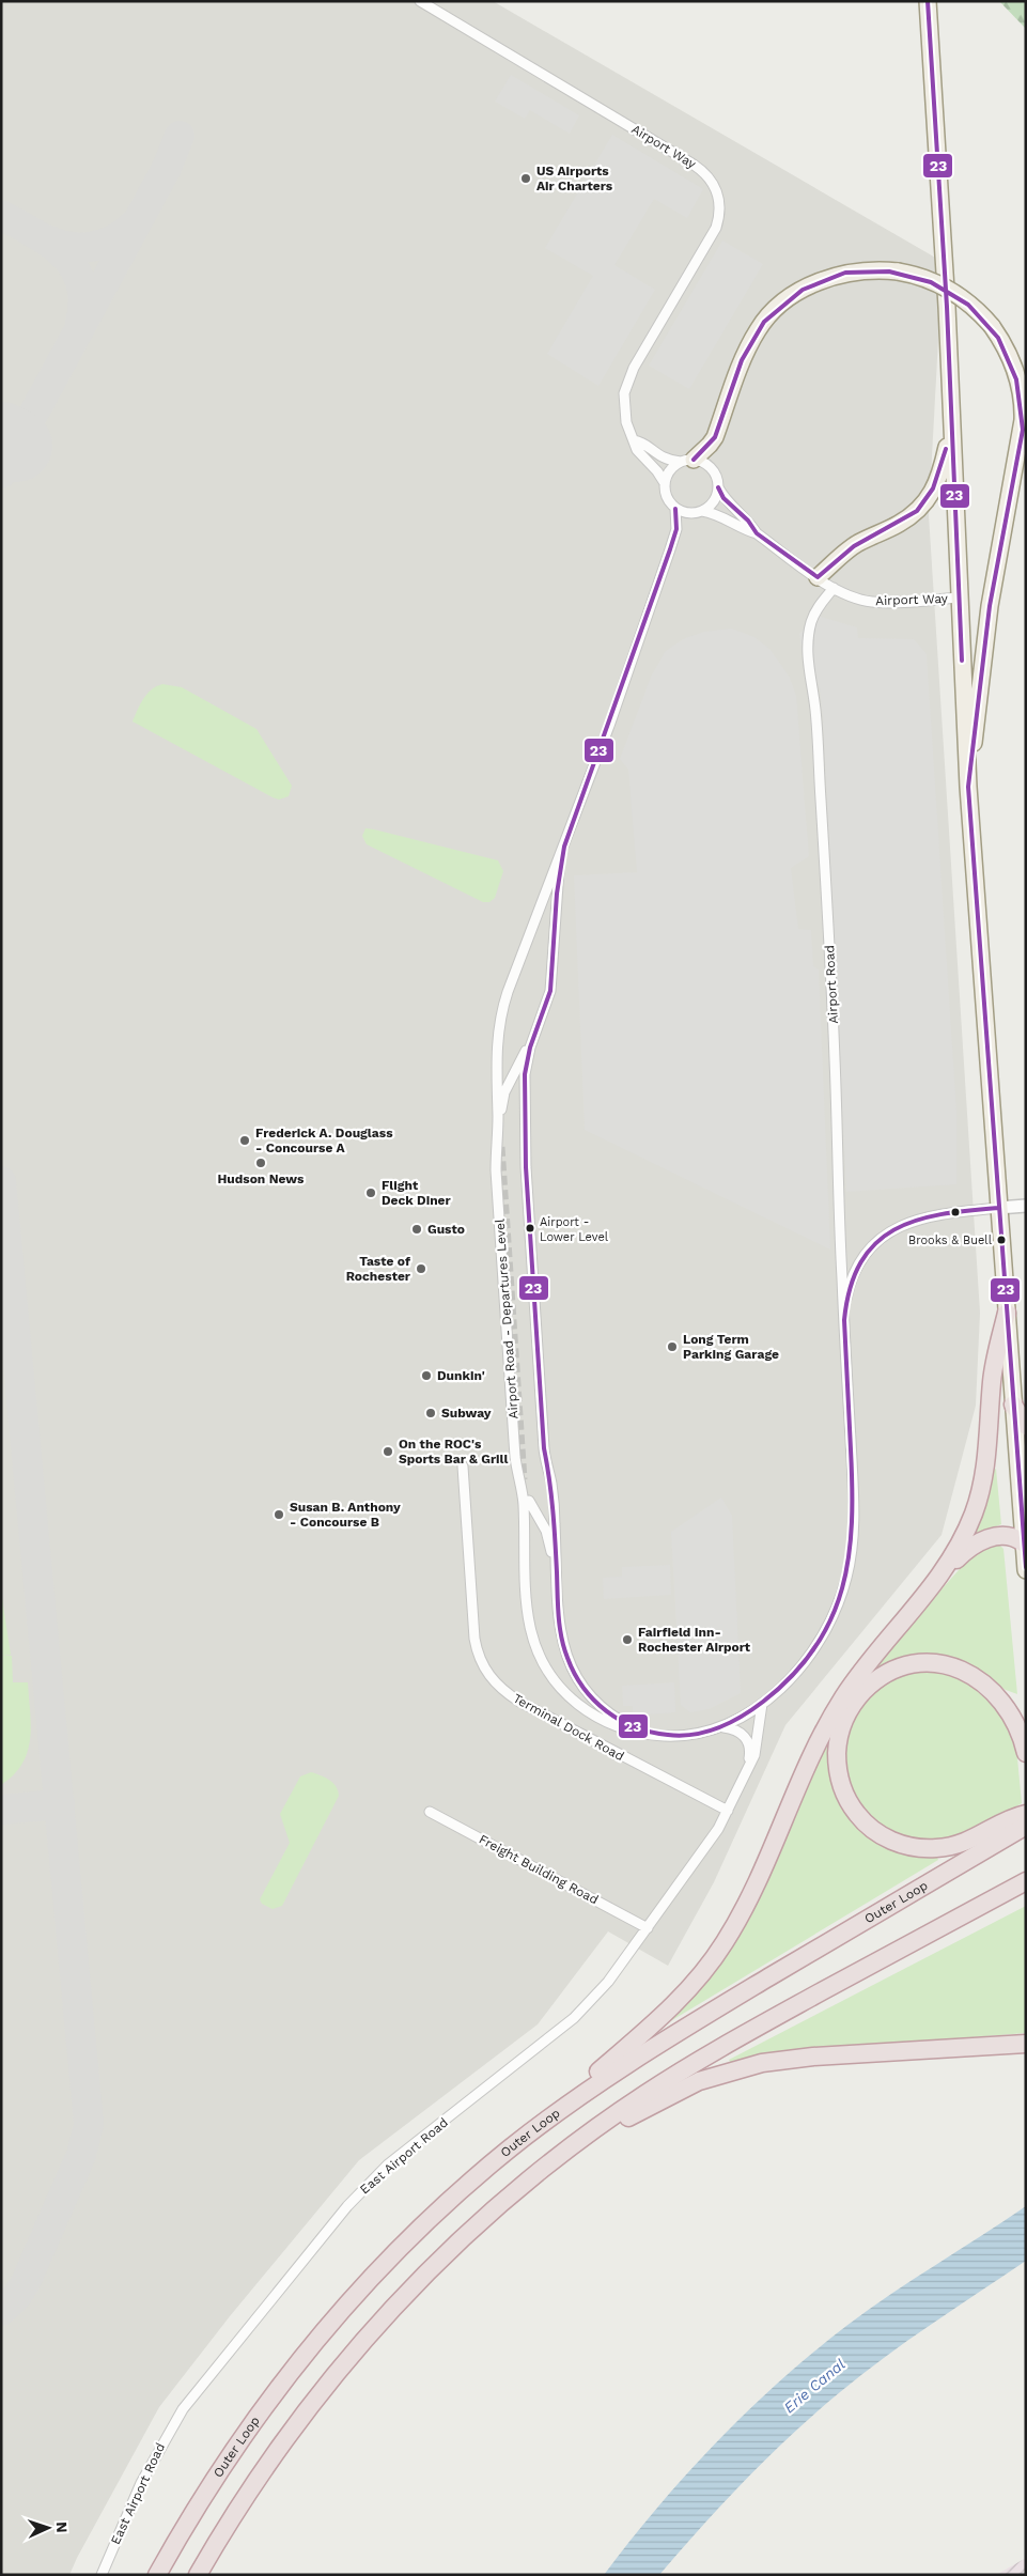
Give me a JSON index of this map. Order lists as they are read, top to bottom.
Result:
{
  "streets": {
    "highway": ["Outer Loop"],
    "street": [
      "Airport Way",
      "Airport Road",
      "Airport Road - Departures Level",
      "Terminal Dock Road",
      "Freight Building Road",
      "East Airport Road"
    ]
  },
  "crossings": [
    ["Airport Way", "Airport Road"],
    ["Airport Road", "Airport Road - Departures Level"],
    ["Airport Road", "East Airport Road"],
    ["Terminal Dock Road", "East Airport Road"],
    ["Freight Building Road", "East Airport Road"]
  ],
  "water": ["Erie Canal"],
  "places": [
    "US Airports Air Charters",
    "Frederick A. Douglass - Concourse A",
    "Hudson News",
    "Flight Deck Diner",
    "Airport - Lower Level",
    "Gusto",
    "Brooks & Buell",
    "Taste of Rochester",
    "Long Term Parking Garage",
    "Dunkin'",
    "Subway",
    "On the ROC's Sports Bar & Grill",
    "Susan B. Anthony - Concourse B",
    "Fairfield Inn- Rochester Airport"
  ],
  "lines": ["transit line 23"],
  "north": "right"
}
